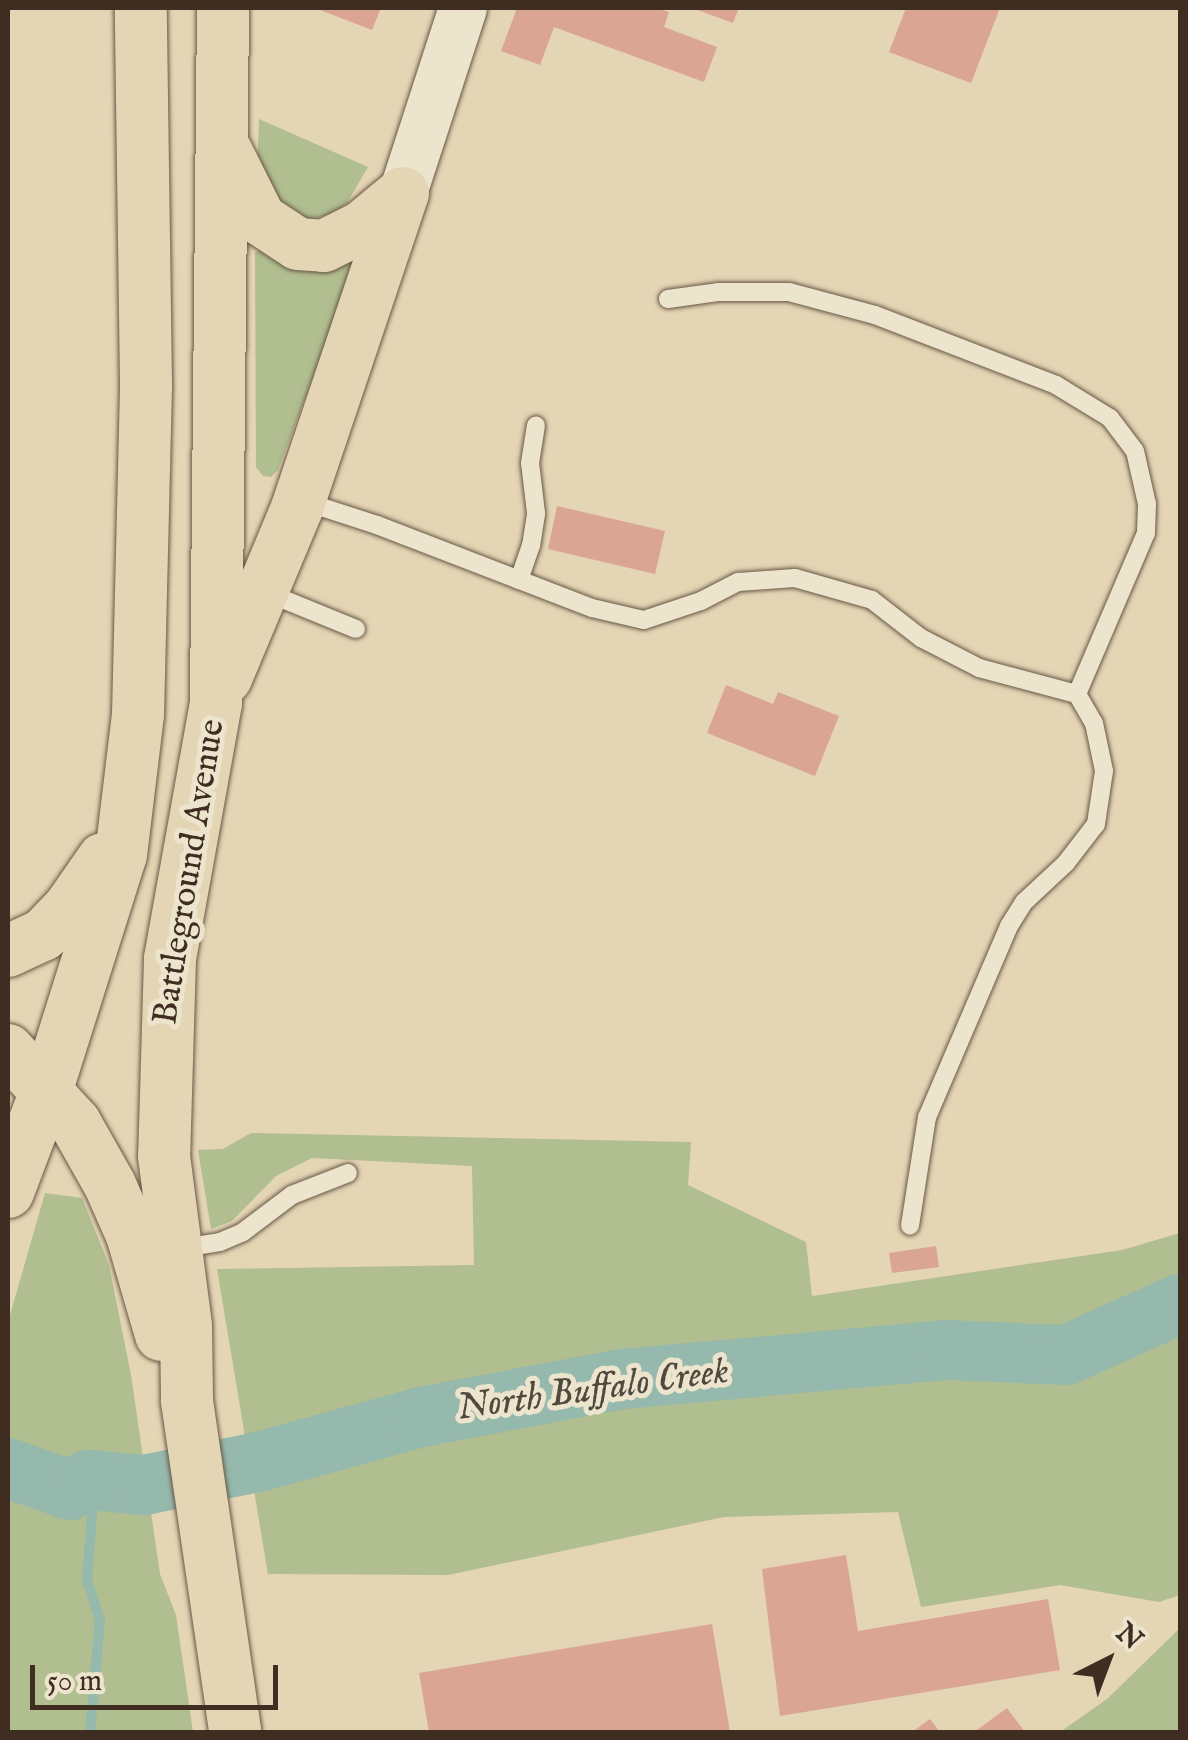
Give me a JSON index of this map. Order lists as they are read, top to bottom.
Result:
{
  "streets": {
    "main road": ["Battleground Avenue"]
  },
  "water": ["North Buffalo Creek"],
  "scale_bar": "50 m",
  "north": "top right"
}
